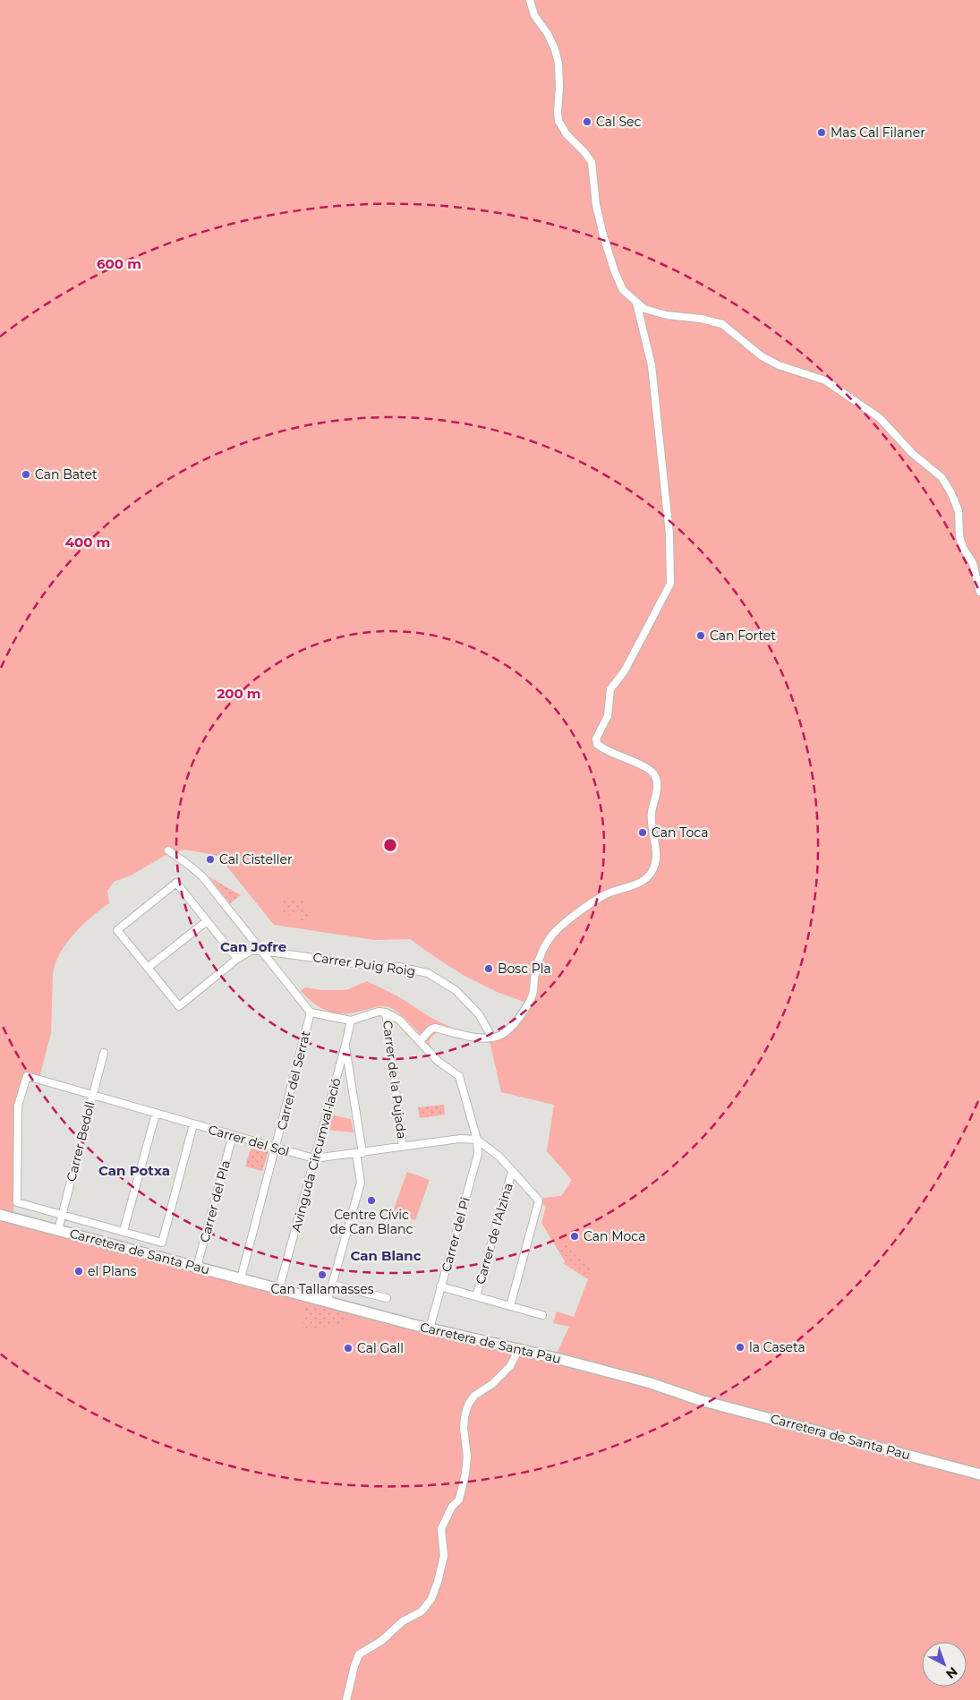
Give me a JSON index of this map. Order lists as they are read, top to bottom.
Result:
{
  "streets": {
    "main road": ["Carretera de Santa Pau"],
    "street": [
      "Carrer Puig Roig",
      "Carrer de la Pujada",
      "Carrer del Serrat",
      "Carrer del Sol",
      "Carrer Bedoll",
      "Avinguda Circumval·lació",
      "Carrer del Pla",
      "Carrer de l'Alzina",
      "Carrer del Pi"
    ]
  },
  "crossings": [
    ["Carrer de la Pujada", "Carrer del Sol"],
    ["Carrer del Serrat", "Carrer del Sol"],
    ["Carrer del Serrat", "Carretera de Santa Pau"],
    ["Carrer del Sol", "Carrer Bedoll"],
    ["Carrer del Sol", "Avinguda Circumval·lació"],
    ["Carrer del Sol", "Carrer del Pla"],
    ["Carrer del Sol", "Carrer del Pi"],
    ["Carrer Bedoll", "Carretera de Santa Pau"],
    ["Avinguda Circumval·lació", "Carretera de Santa Pau"],
    ["Carrer del Pla", "Carretera de Santa Pau"],
    ["Carrer del Pi", "Carretera de Santa Pau"]
  ],
  "districts": ["Can Jofre", "Can Potxa", "Can Blanc"],
  "places": [
    "Cal Sec",
    "Mas Cal Filaner",
    "Can Batet",
    "Can Fortet",
    "Can Toca",
    "Cal Cisteller",
    "Bosc Pla",
    "Centre Cívic de Can Blanc",
    "Can Moca",
    "el Plans",
    "Can Tallamasses",
    "la Caseta",
    "Cal Gall"
  ],
  "north": "bottom right",
  "rings": ["600 m", "400 m", "200 m"]
}
